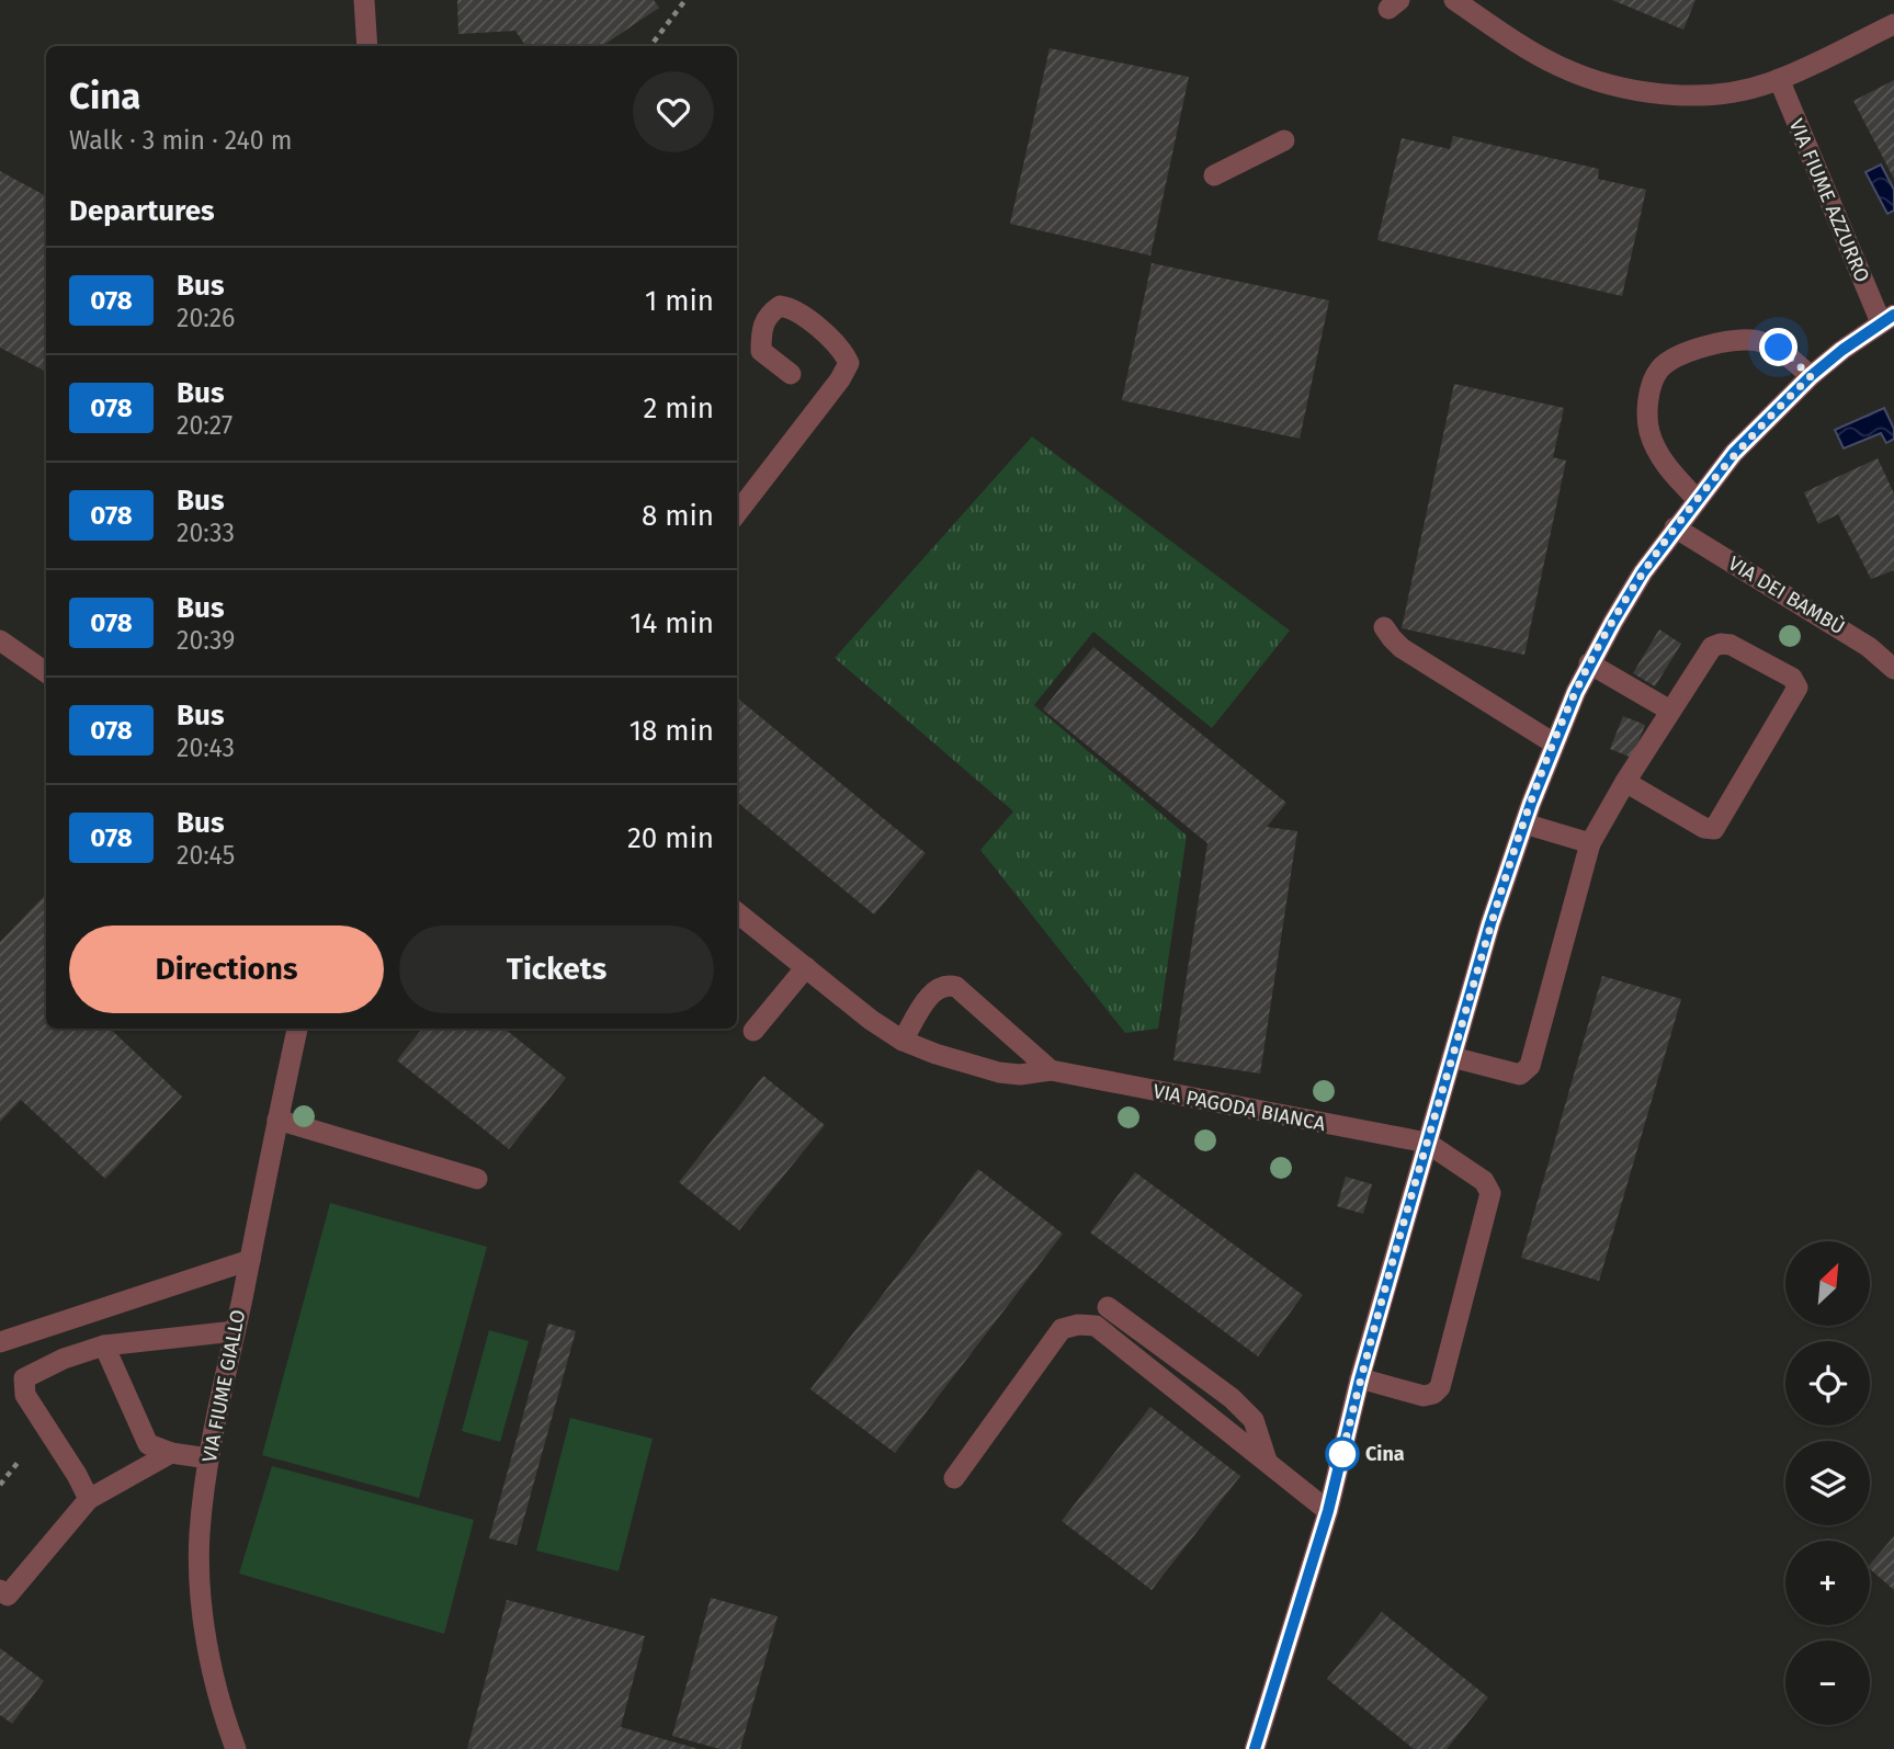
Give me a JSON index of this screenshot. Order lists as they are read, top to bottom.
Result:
{
  "streets": {
    "street": [
      "VIA FIUME AZZURRO",
      "VIA DEI BAMBÙ",
      "VIA PAGODA BIANCA",
      "VIA FIUME GIALLO"
    ]
  },
  "places": ["Cina"],
  "lines": ["bus line 078"],
  "north": "top right",
  "page": {
    "heading": [
      ["Cina", "Walk · 3 min · 240 m"],
      "Departures"
    ],
    "list": [
      {
        "mark": "078",
        "name": "Bus",
        "note": "20:26",
        "value": "1 min"
      },
      {
        "mark": "078",
        "name": "Bus",
        "note": "20:27",
        "value": "2 min"
      },
      {
        "mark": "078",
        "name": "Bus",
        "note": "20:33",
        "value": "8 min"
      },
      {
        "mark": "078",
        "name": "Bus",
        "note": "20:39",
        "value": "14 min"
      },
      {
        "mark": "078",
        "name": "Bus",
        "note": "20:43",
        "value": "18 min"
      },
      {
        "mark": "078",
        "name": "Bus",
        "note": "20:45",
        "value": "20 min"
      }
    ],
    "buttons": ["Directions", "Tickets"],
    "map_buttons": ["+", "−"]
  }
}
